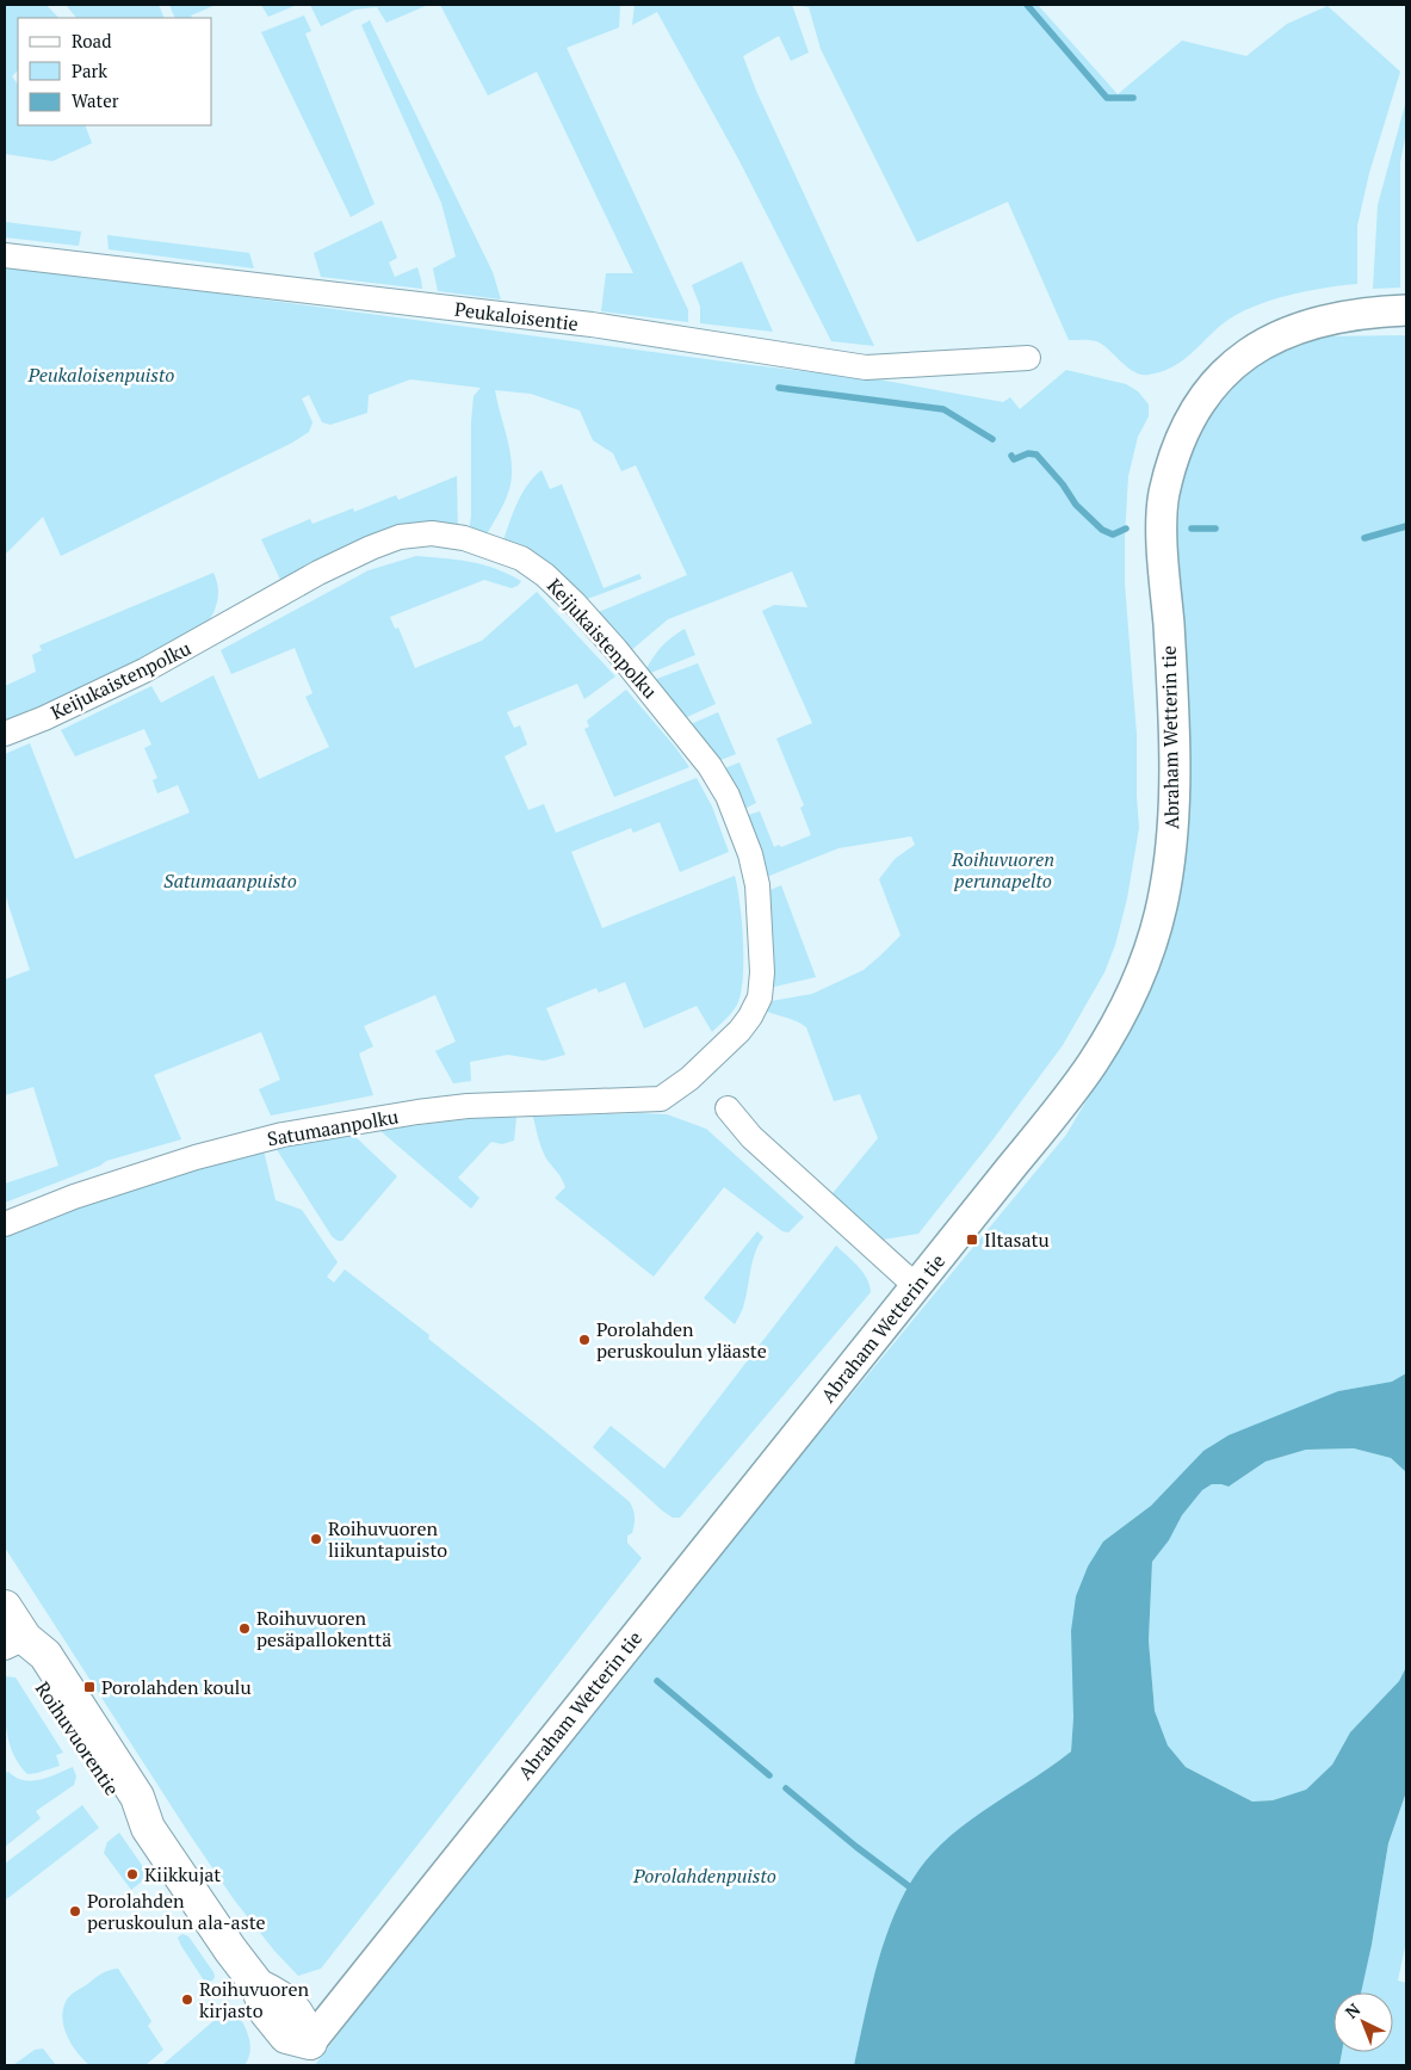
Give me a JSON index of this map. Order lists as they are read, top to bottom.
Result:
{
  "streets": {
    "main road": ["Roihuvuorentie"],
    "street": [
      "Peukaloisentie",
      "Keijukaistenpolku",
      "Abraham Wetterin tie",
      "Satumaanpolku"
    ]
  },
  "crossings": [
    ["Keijukaistenpolku", "Satumaanpolku"],
    ["Abraham Wetterin tie", "Roihuvuorentie"]
  ],
  "parks": [
    "Peukaloisenpuisto",
    "Roihuvuoren perunapelto",
    "Satumaanpuisto",
    "Porolahdenpuisto"
  ],
  "places": {
    "transit": ["Iltasatu", "Porolahden koulu"],
    "other": [
      "Porolahden peruskoulun yläaste",
      "Roihuvuoren liikuntapuisto",
      "Roihuvuoren pesäpallokenttä",
      "Kiikkujat",
      "Porolahden peruskoulun ala-aste",
      "Roihuvuoren kirjasto"
    ]
  },
  "legend": ["Road", "Park", "Water"],
  "north": "top left"
}
